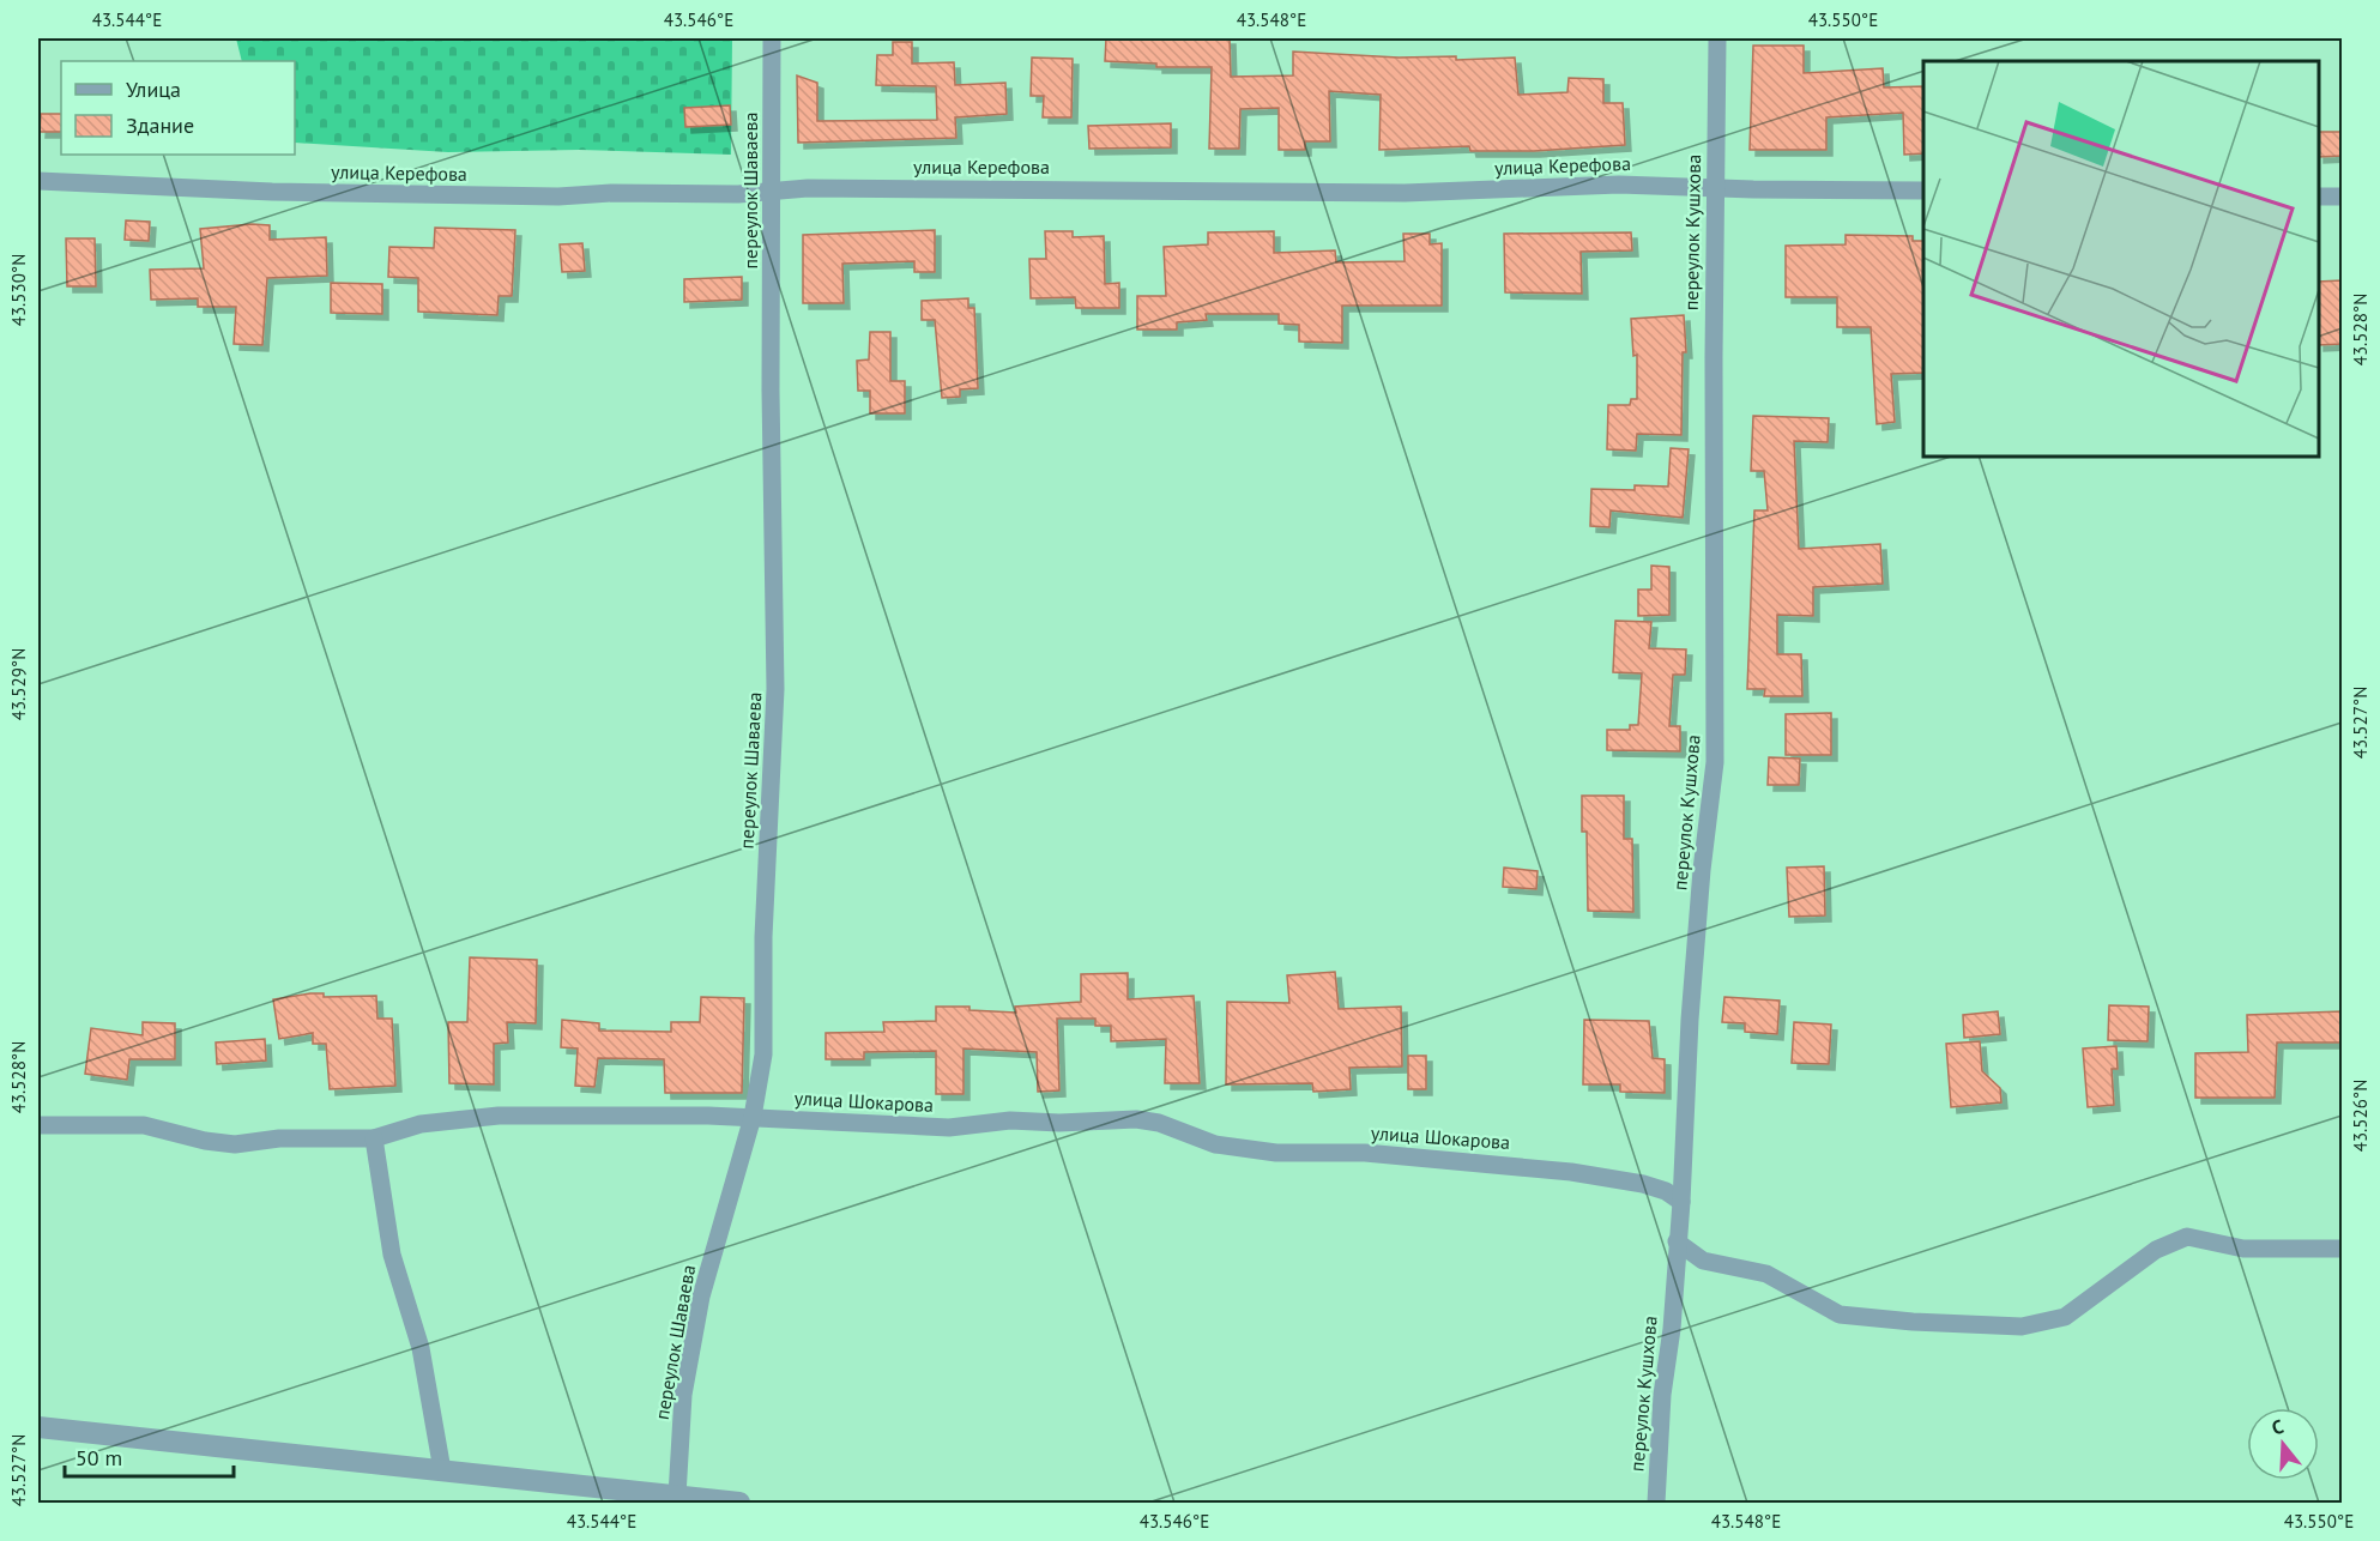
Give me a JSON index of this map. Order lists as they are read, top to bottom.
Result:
{
  "streets": {
    "street": [
      "улица Керефова",
      "переулок Шаваева",
      "переулок Кушхова",
      "улица Шокарова"
    ]
  },
  "crossings": [
    ["улица Керефова", "переулок Шаваева"],
    ["улица Керефова", "переулок Кушхова"],
    ["переулок Шаваева", "улица Шокарова"],
    ["переулок Кушхова", "улица Шокарова"]
  ],
  "legend": ["Улица", "Здание"],
  "scale_bar": "50 m",
  "north": "top",
  "coordinates": [
    "43.544°E",
    "43.546°E",
    "43.548°E",
    "43.550°E",
    "43.530°N",
    "43.528°N",
    "43.529°N",
    "43.527°N",
    "43.526°N"
  ]
}
